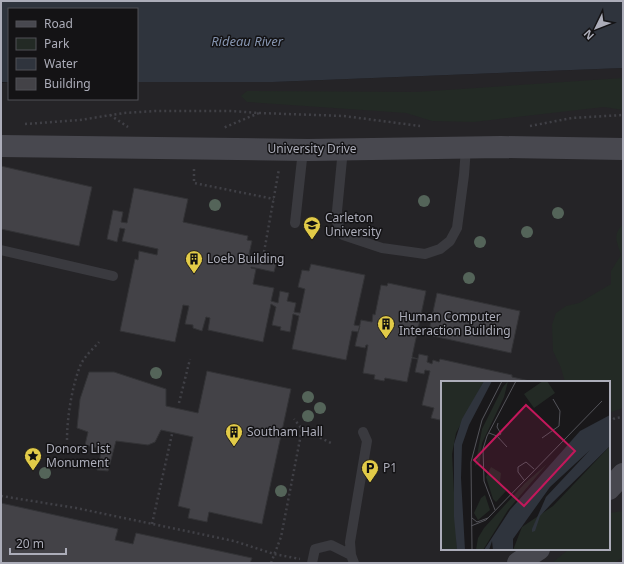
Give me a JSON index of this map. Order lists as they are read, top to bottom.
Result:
{
  "streets": {
    "street": ["University Drive"]
  },
  "water": ["Rideau River"],
  "places": {
    "school or university": ["Carleton University"],
    "building": ["Loeb Building", "Human Computer Interaction Building", "Southam Hall"],
    "place": ["Donors List Monument"],
    "parking": ["P1"]
  },
  "legend": [
    "Road",
    "Park",
    "Water",
    "Building"
  ],
  "scale_bar": "20 m",
  "north": "bottom left"
}
